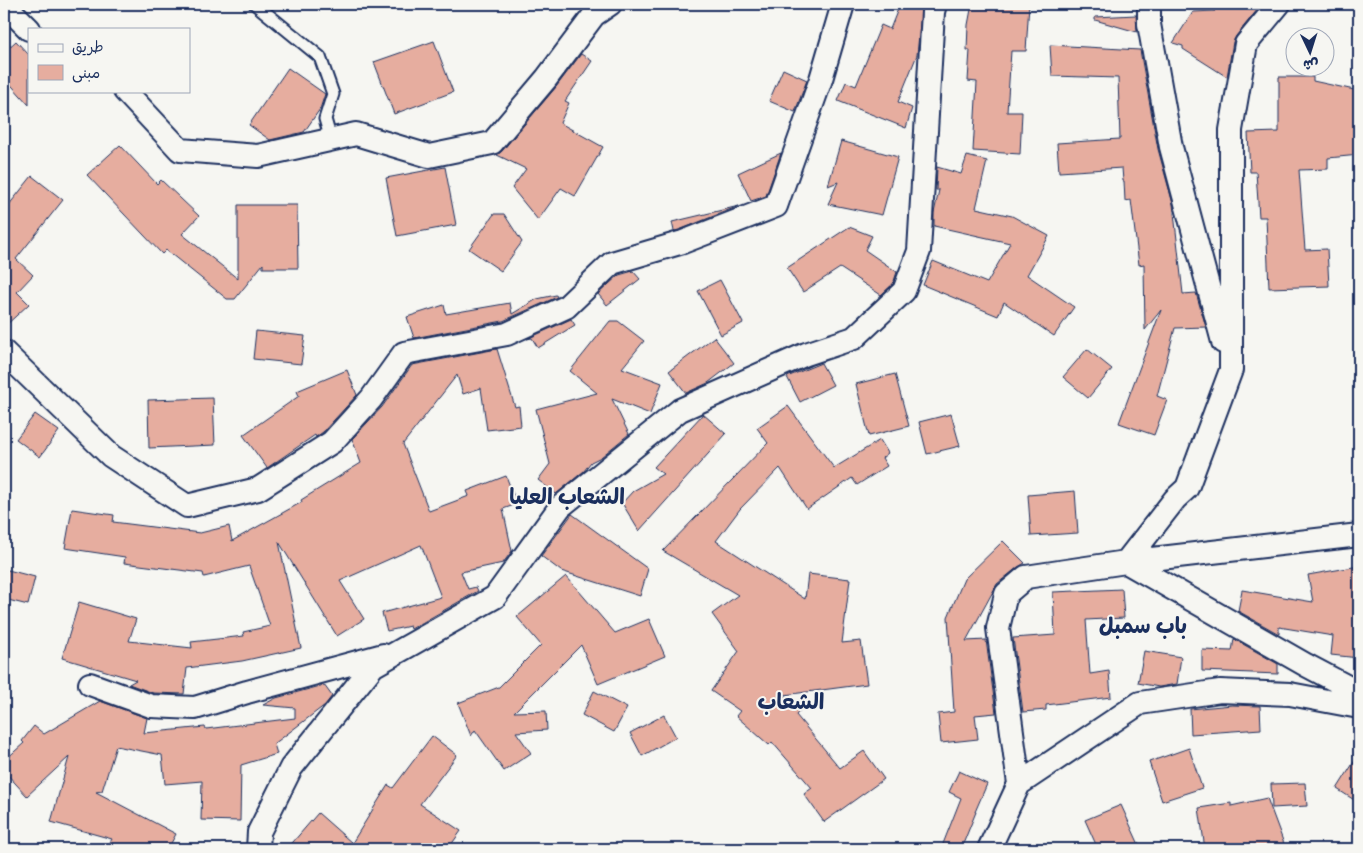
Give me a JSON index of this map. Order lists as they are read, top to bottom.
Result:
{
  "districts": ["الشعاب العليا", "باب سمبل", "الشعاب"],
  "legend": ["طريق", "مبنى"],
  "north": "bottom"
}
